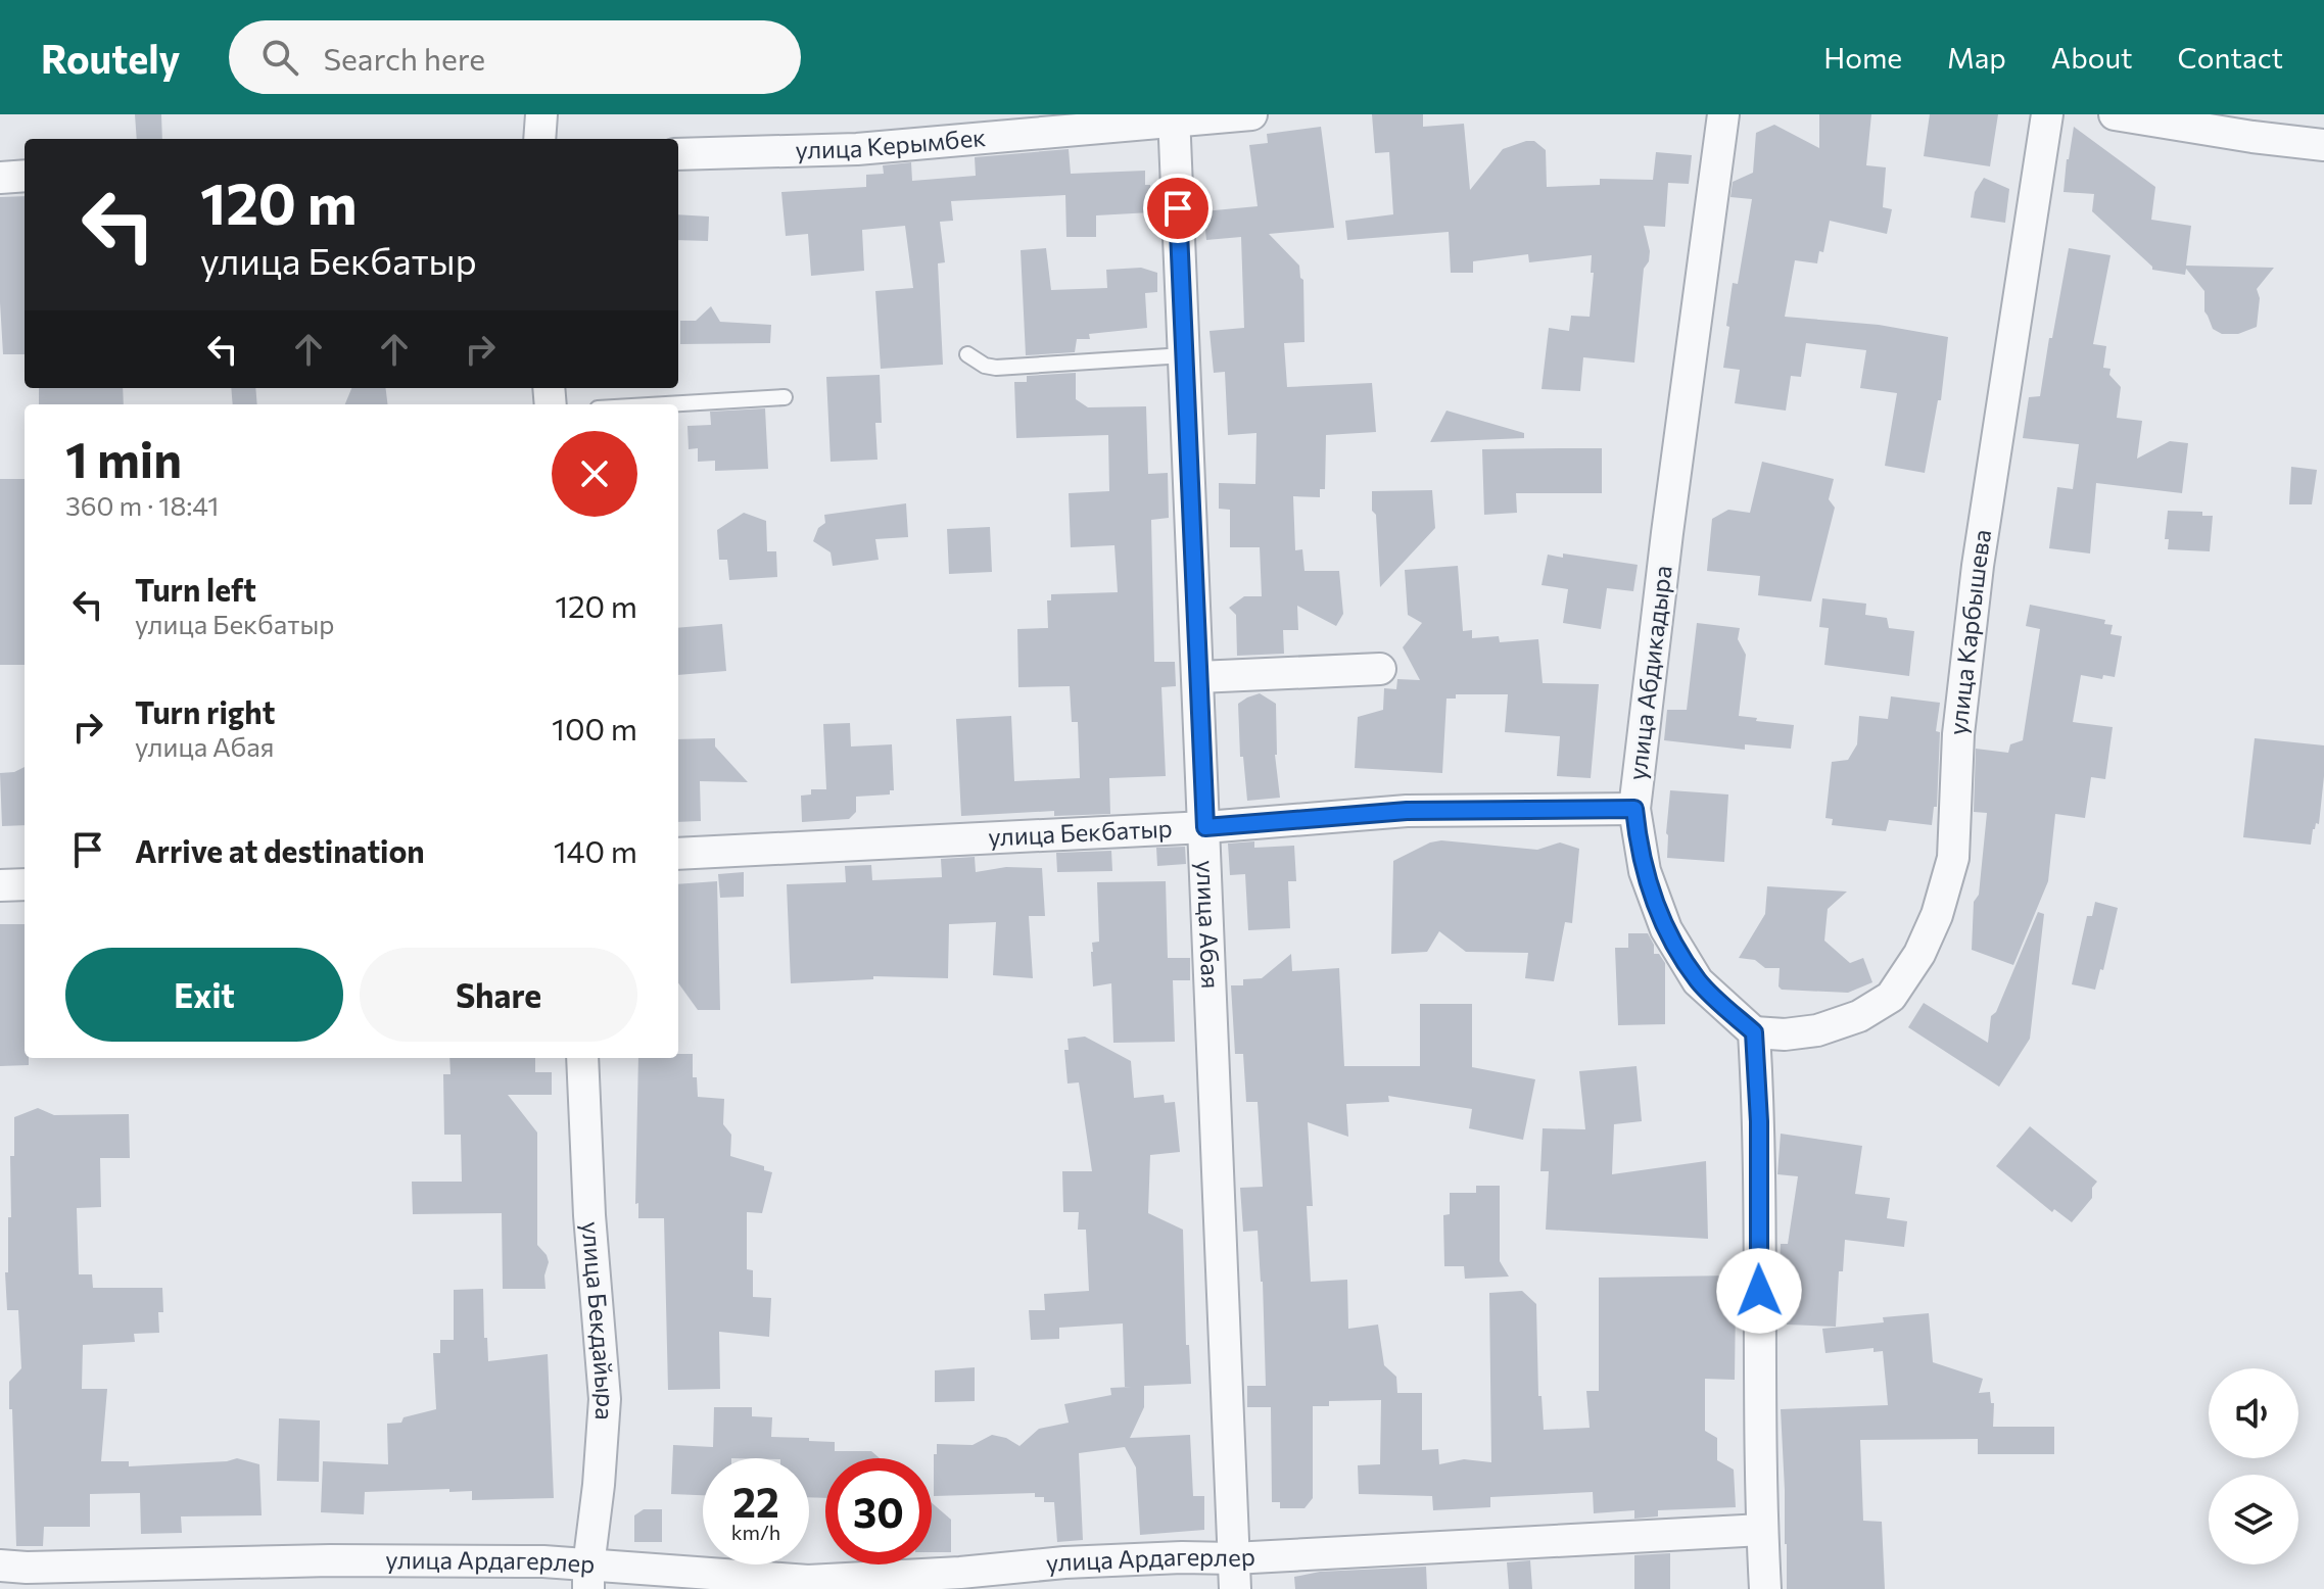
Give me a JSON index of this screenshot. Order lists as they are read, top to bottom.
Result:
{
  "streets": {
    "street": [
      "улица Керымбек",
      "улица Карбышева",
      "улица Абдикадыра",
      "улица Бекбатыр",
      "улица Абая",
      "улица Бекдайыра",
      "улица Ардагерлер"
    ]
  },
  "crossings": [
    ["улица Керымбек", "улица Абая"],
    ["улица Карбышева", "улица Абдикадыра"],
    ["улица Абдикадыра", "улица Бекбатыр"],
    ["улица Бекбатыр", "улица Абая"],
    ["улица Абая", "улица Ардагерлер"],
    ["улица Бекдайыра", "улица Ардагерлер"]
  ],
  "page": {
    "header": "Routely",
    "search": "Search here",
    "nav": [
      "Home",
      "Map",
      "About",
      "Contact"
    ],
    "turn": ["120 m", "улица Бекбатыр"],
    "heading": ["1 min", "360 m · 18:41"],
    "list": [
      {
        "name": "Turn left",
        "note": "улица Бекбатыр",
        "value": "120 m"
      },
      {
        "name": "Turn right",
        "note": "улица Абая",
        "value": "100 m"
      },
      {
        "name": "Arrive at destination",
        "value": "140 m"
      }
    ],
    "buttons": ["Exit", "Share"],
    "speed": "22 km/h",
    "limit": "30"
  }
}
